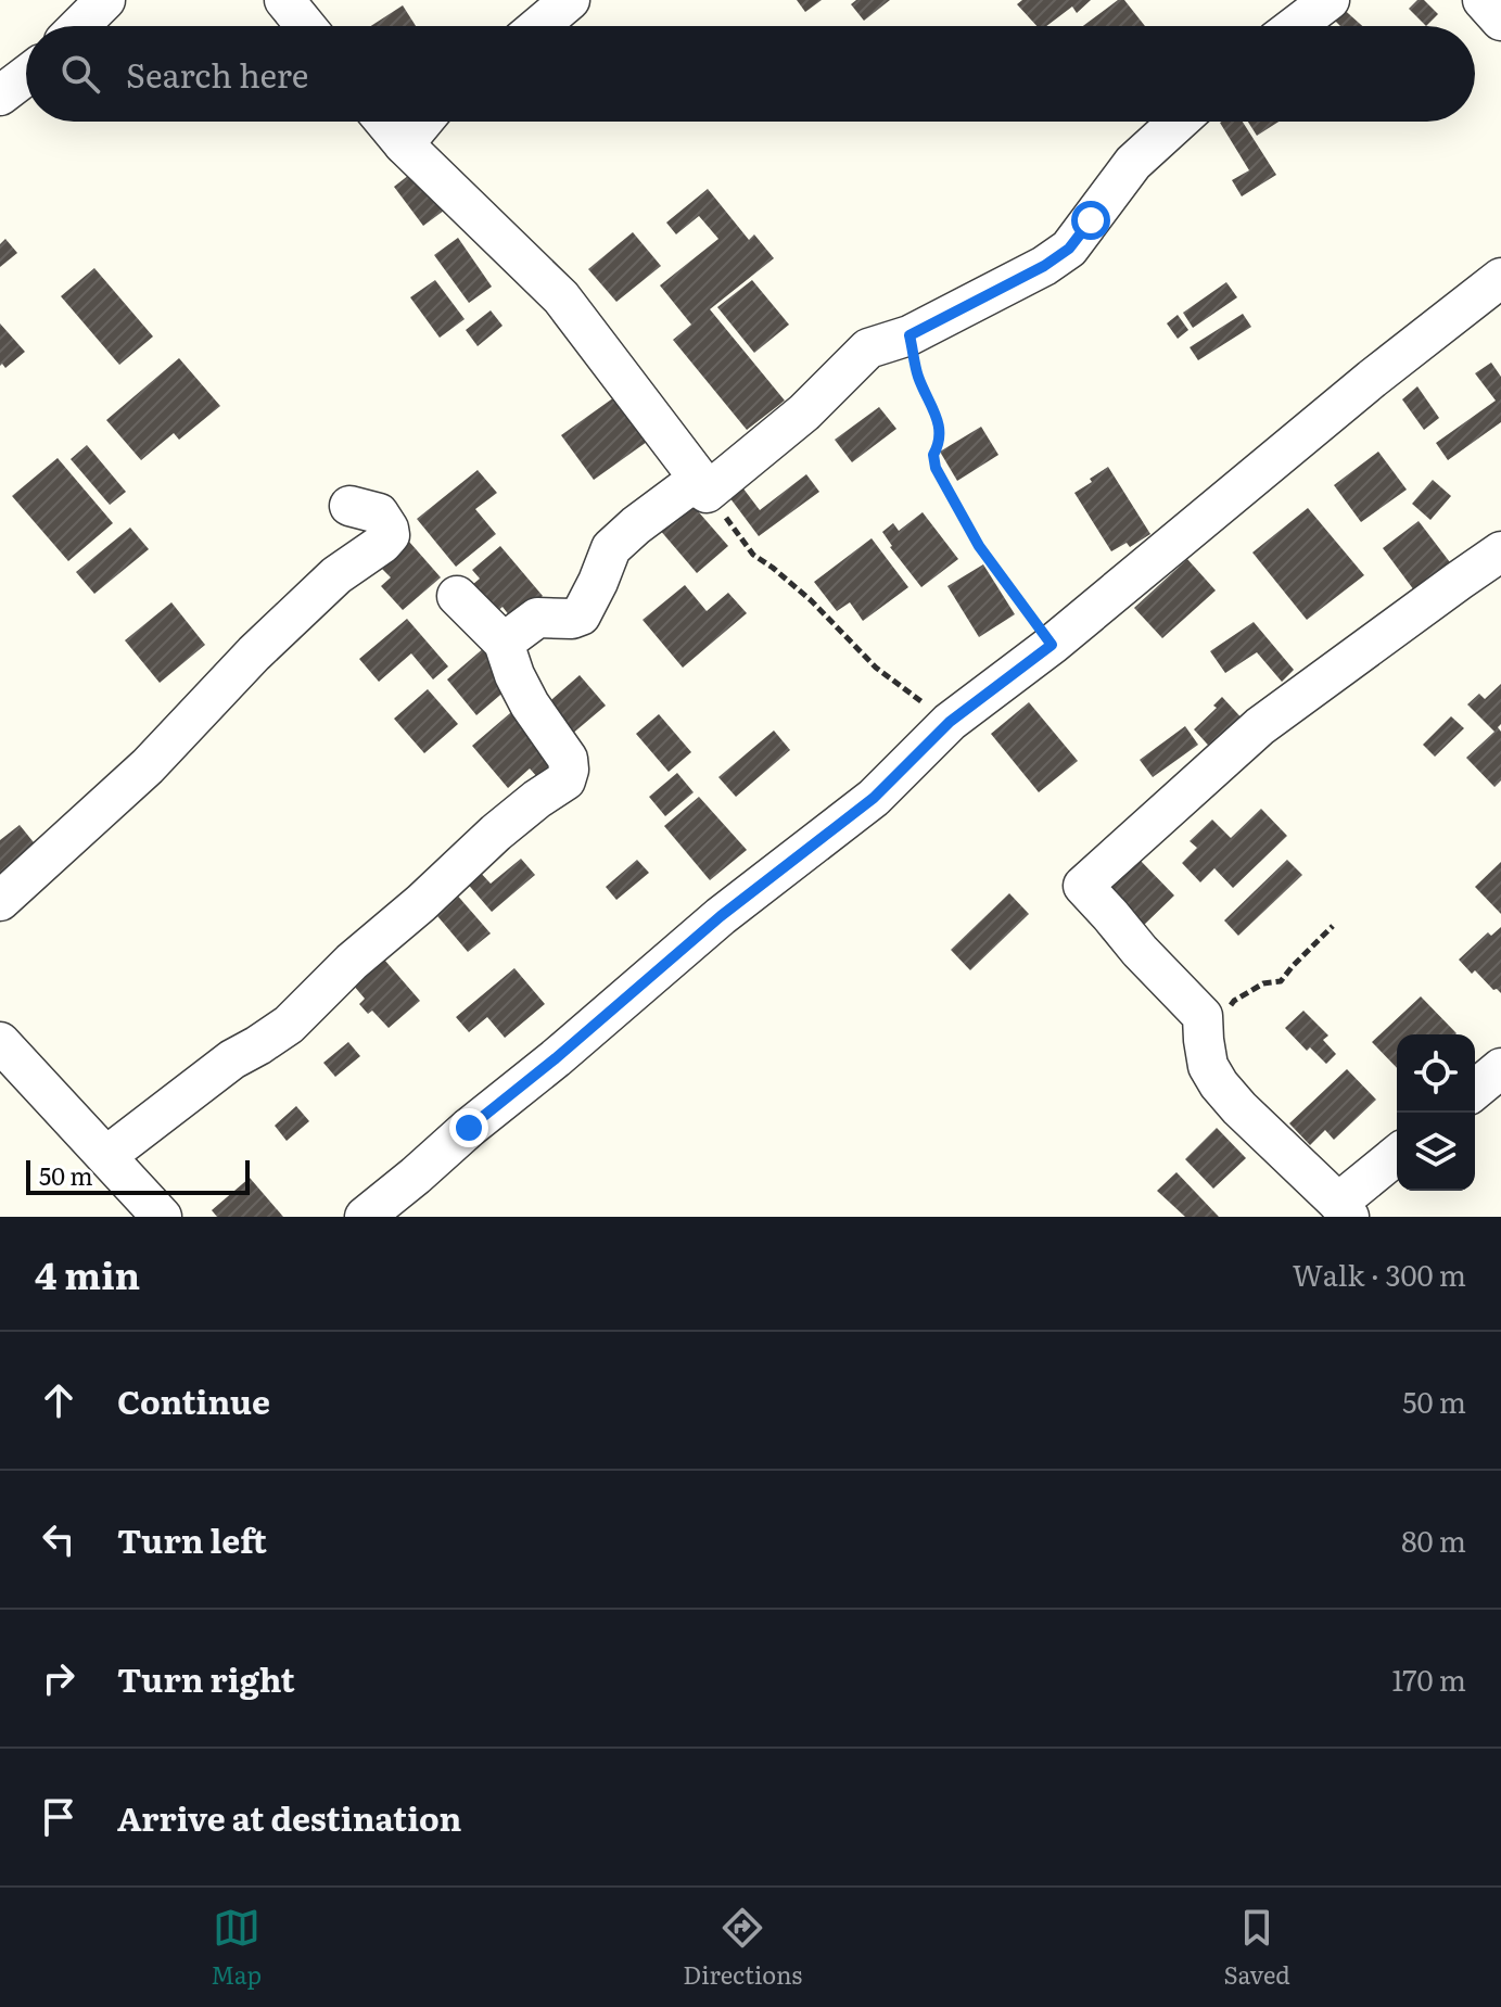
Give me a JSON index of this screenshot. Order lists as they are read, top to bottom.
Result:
{
  "scale_bar": "50 m",
  "page": {
    "search": "Search here",
    "scale": "50 m",
    "heading": ["4 min", "Walk · 300 m"],
    "list": [
      ["Continue", "50 m"],
      ["Turn left", "80 m"],
      ["Turn right", "170 m"],
      "Arrive at destination"
    ],
    "nav": ["Map", "Directions", "Saved"]
  }
}
